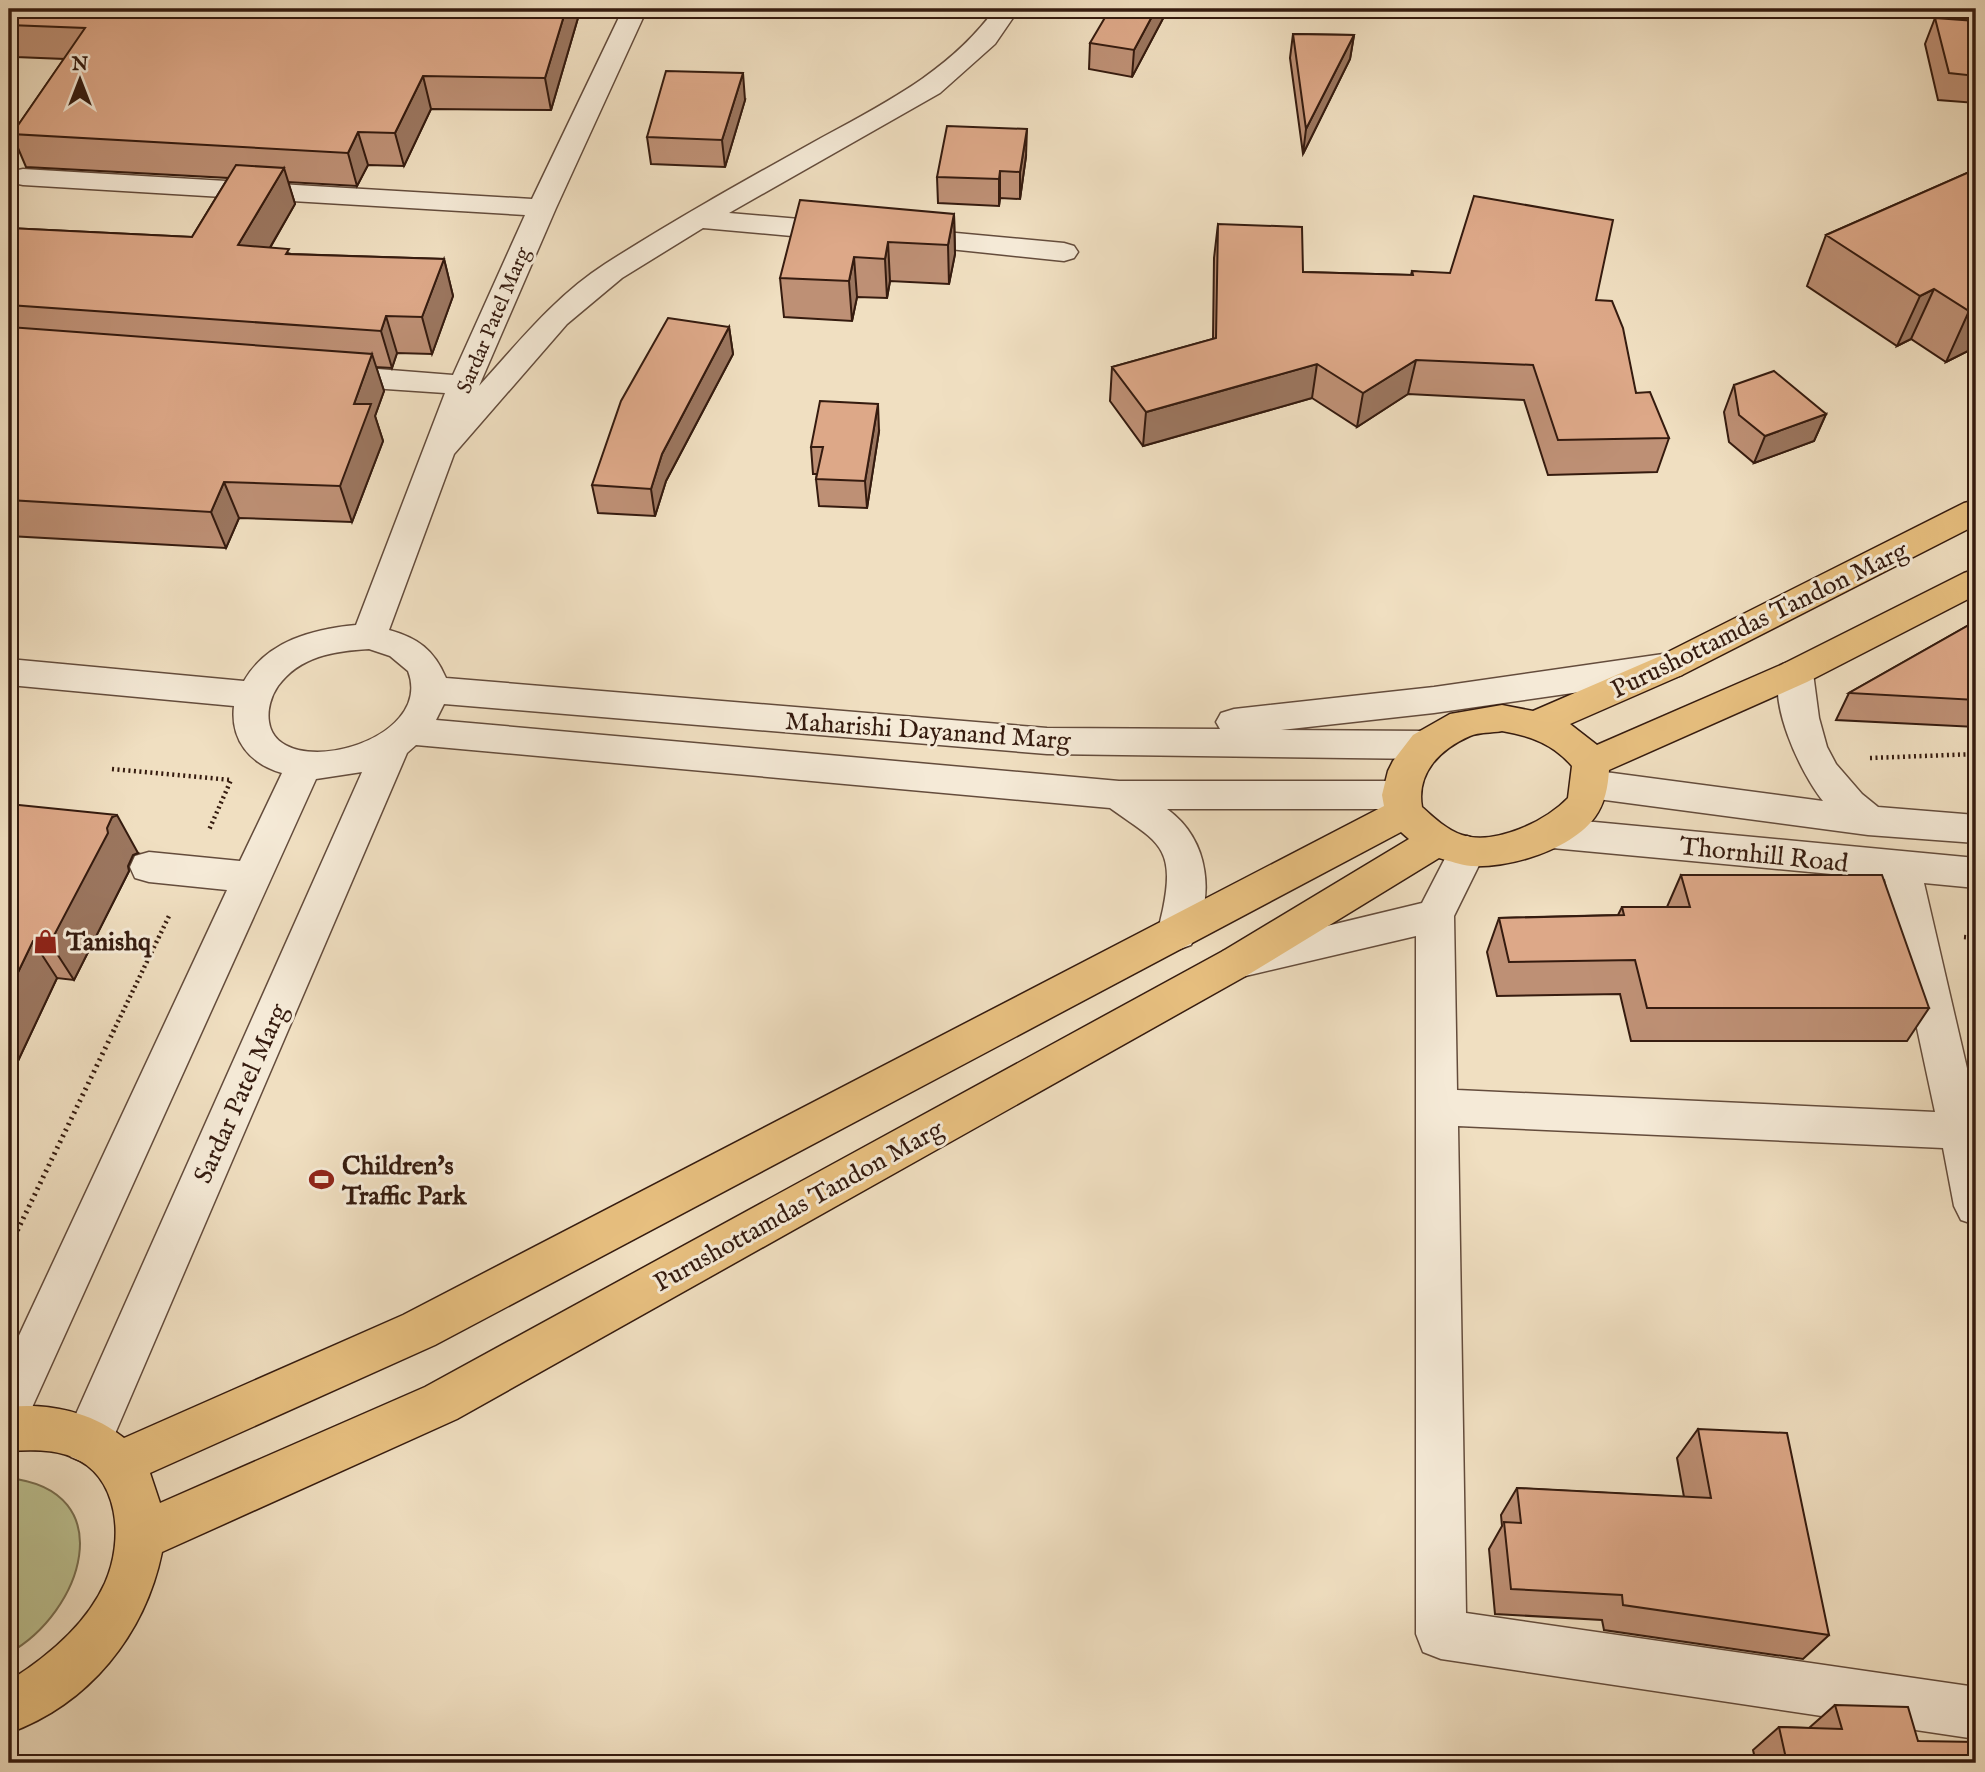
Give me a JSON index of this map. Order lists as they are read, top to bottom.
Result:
{
  "streets": {
    "main road": ["Purushottamdas Tandon Marg"],
    "street": ["Sardar Patel Marg", "Maharishi Dayanand Marg", "Thornhill Road"]
  },
  "crossings": [
    ["Sardar Patel Marg", "Maharishi Dayanand Marg"],
    ["Purushottamdas Tandon Marg", "Maharishi Dayanand Marg"],
    ["Purushottamdas Tandon Marg", "Thornhill Road"],
    ["Maharishi Dayanand Marg", "Thornhill Road"]
  ],
  "places": {
    "shop": ["Tanishq"],
    "sports": ["Children's Traffic Park"]
  },
  "north": "top"
}
